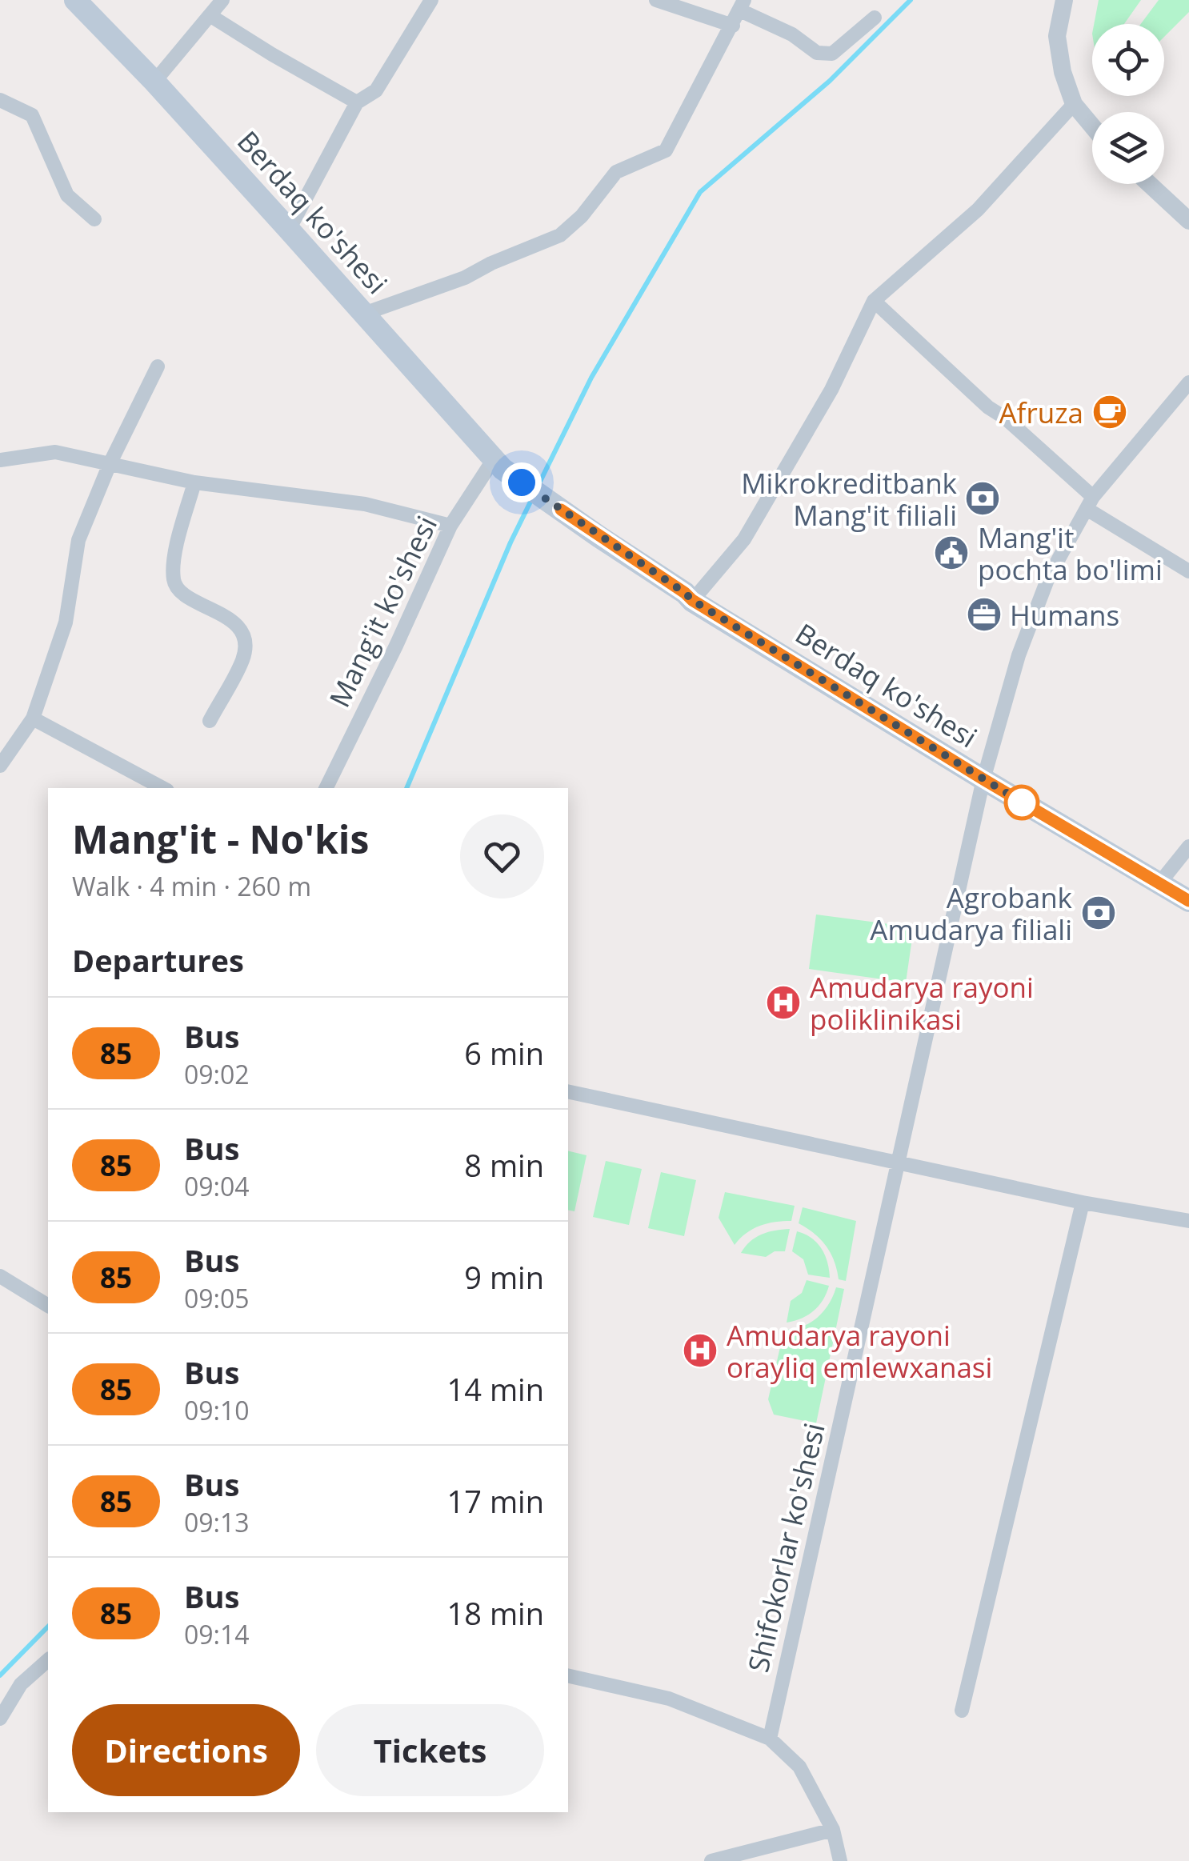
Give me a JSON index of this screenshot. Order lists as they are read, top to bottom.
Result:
{
  "streets": {
    "main road": ["Berdaq ko'shesi"],
    "street": ["Mang'it ko'shesi", "Shifokorlar ko'shesi"]
  },
  "crossings": [
    ["Berdaq ko'shesi", "Mang'it ko'shesi"],
    ["Berdaq ko'shesi", "Shifokorlar ko'shesi"]
  ],
  "places": {
    "cafe": ["Afruza"],
    "bank": ["Mikrokreditbank Mang'it filiali", "Agrobank Amudarya filiali"],
    "public building": ["Mang'it pochta bo'limi"],
    "office": ["Humans"],
    "hospital": ["Amudarya rayoni poliklinikasi", "Amudarya rayoni orayliq emlewxanasi"]
  },
  "lines": ["bus line 85"],
  "page": {
    "heading": [
      ["Mang'it - No'kis", "Walk · 4 min · 260 m"],
      "Departures"
    ],
    "list": [
      {
        "mark": "85",
        "name": "Bus",
        "note": "09:02",
        "value": "6 min"
      },
      {
        "mark": "85",
        "name": "Bus",
        "note": "09:04",
        "value": "8 min"
      },
      {
        "mark": "85",
        "name": "Bus",
        "note": "09:05",
        "value": "9 min"
      },
      {
        "mark": "85",
        "name": "Bus",
        "note": "09:10",
        "value": "14 min"
      },
      {
        "mark": "85",
        "name": "Bus",
        "note": "09:13",
        "value": "17 min"
      },
      {
        "mark": "85",
        "name": "Bus",
        "note": "09:14",
        "value": "18 min"
      }
    ],
    "buttons": ["Directions", "Tickets"]
  }
}
